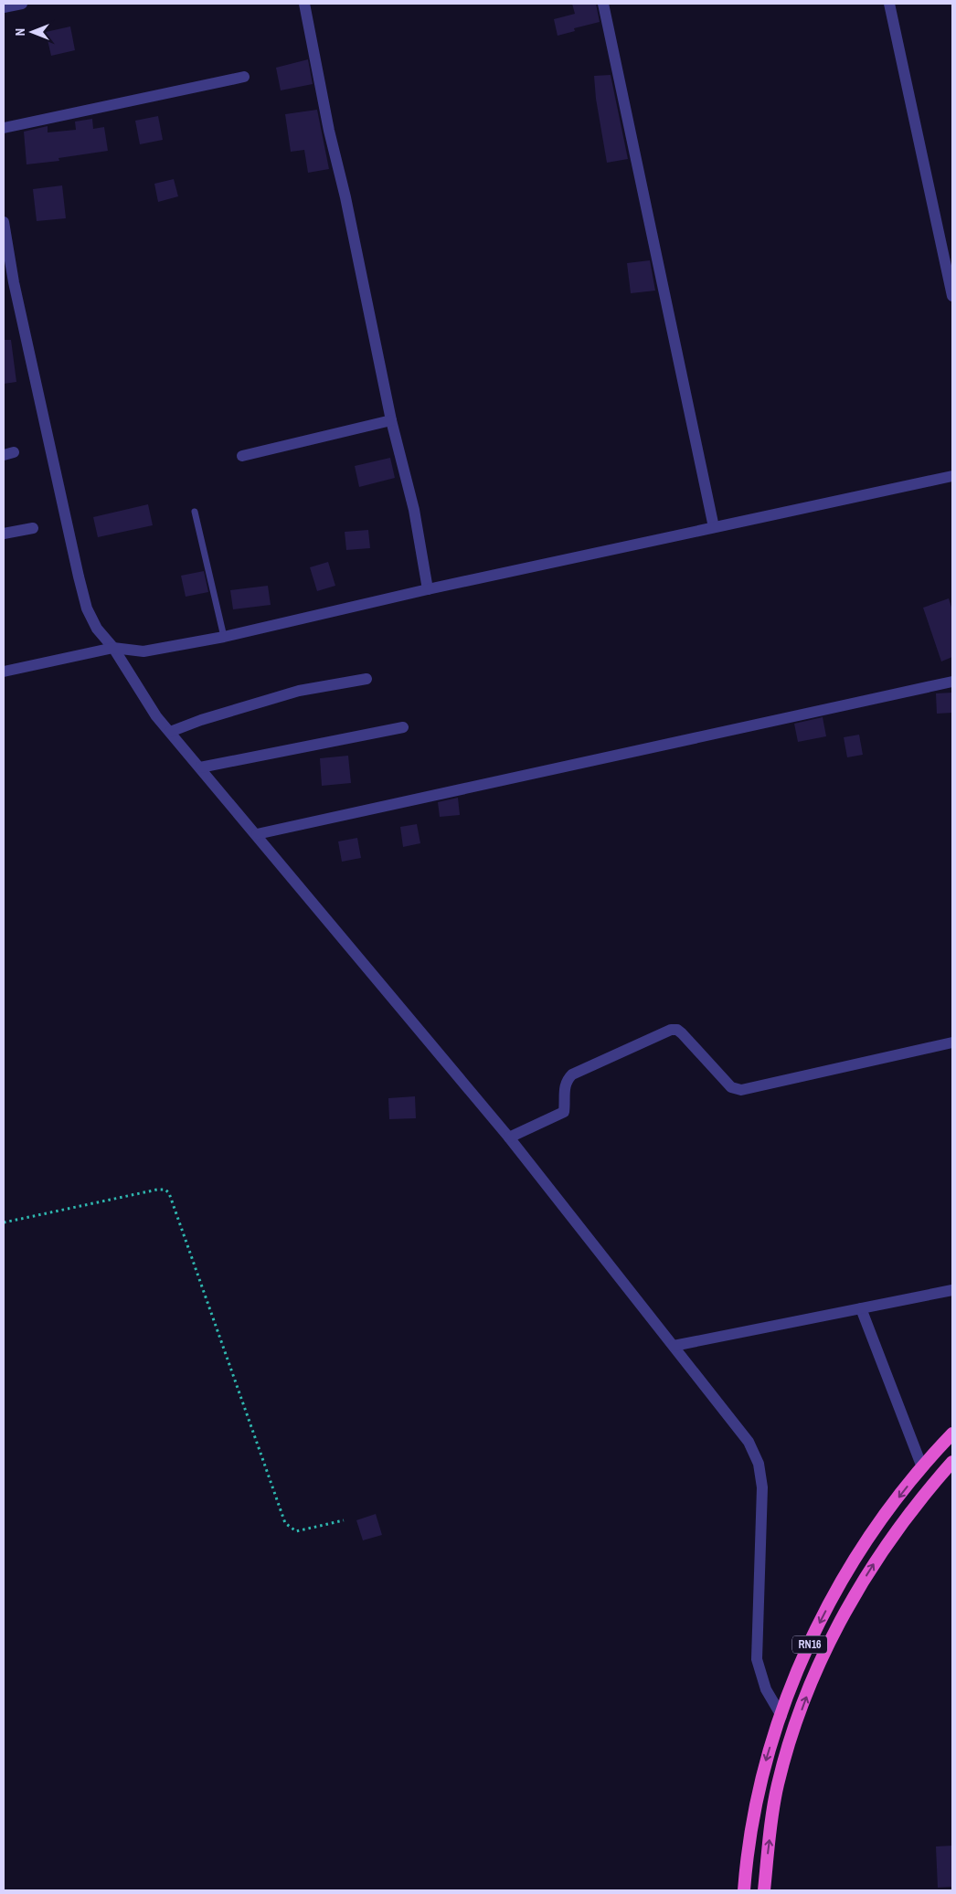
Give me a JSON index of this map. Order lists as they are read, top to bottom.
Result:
{
  "streets": {
    "highway": ["RN16"]
  },
  "north": "left"
}
